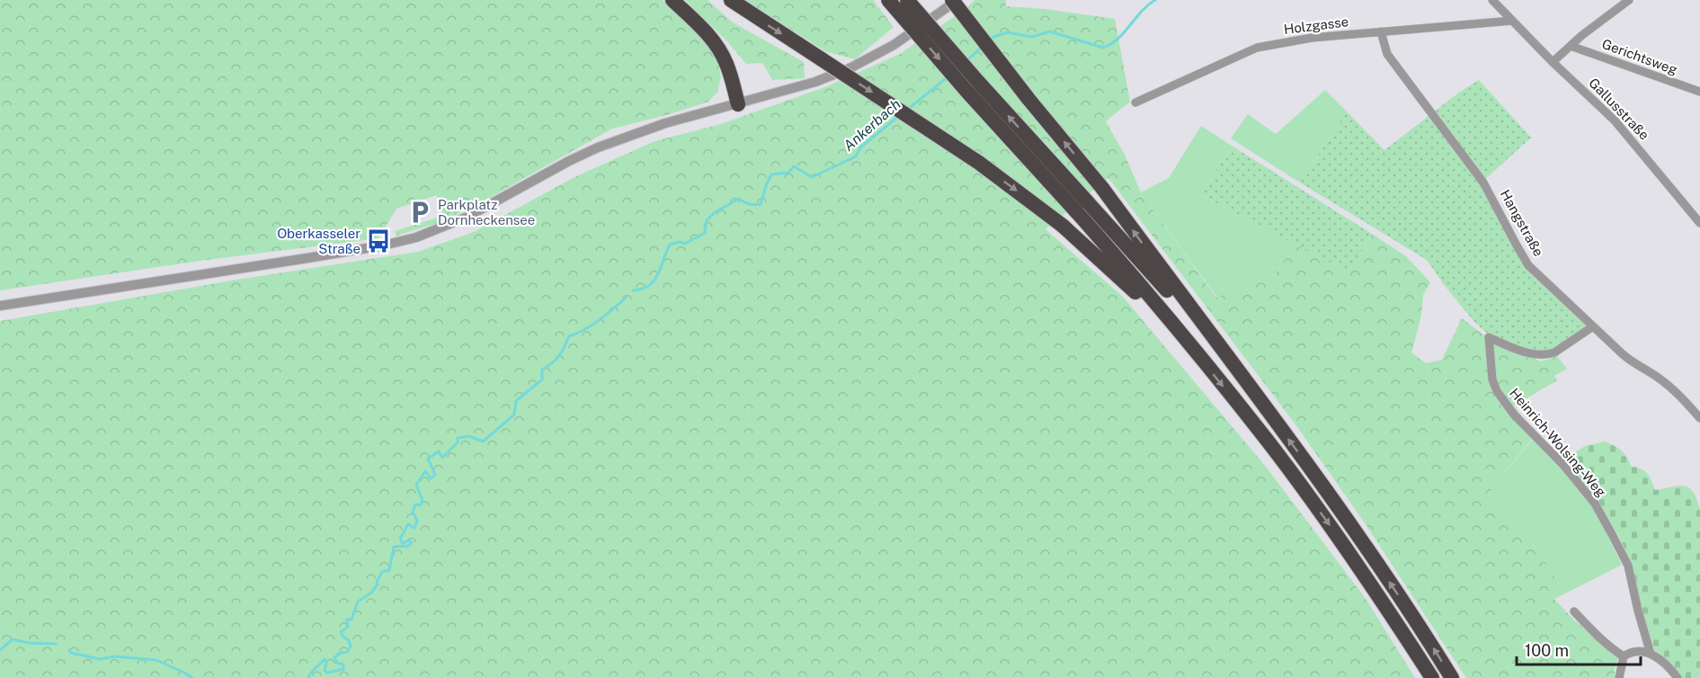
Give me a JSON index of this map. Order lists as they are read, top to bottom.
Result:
{
  "streets": {
    "street": [
      "Holzgasse",
      "Gerichtsweg",
      "Gallusstraße",
      "Hangstraße",
      "Heinrich-Wolsing-Weg"
    ]
  },
  "crossings": [
    ["Holzgasse", "Gallusstraße"],
    ["Holzgasse", "Hangstraße"],
    ["Hangstraße", "Heinrich-Wolsing-Weg"]
  ],
  "water": ["Ankerbach"],
  "places": {
    "parking": ["Parkplatz Dornheckensee"],
    "bus stop": ["Oberkasseler Straße"]
  },
  "scale_bar": "100 m"
}
